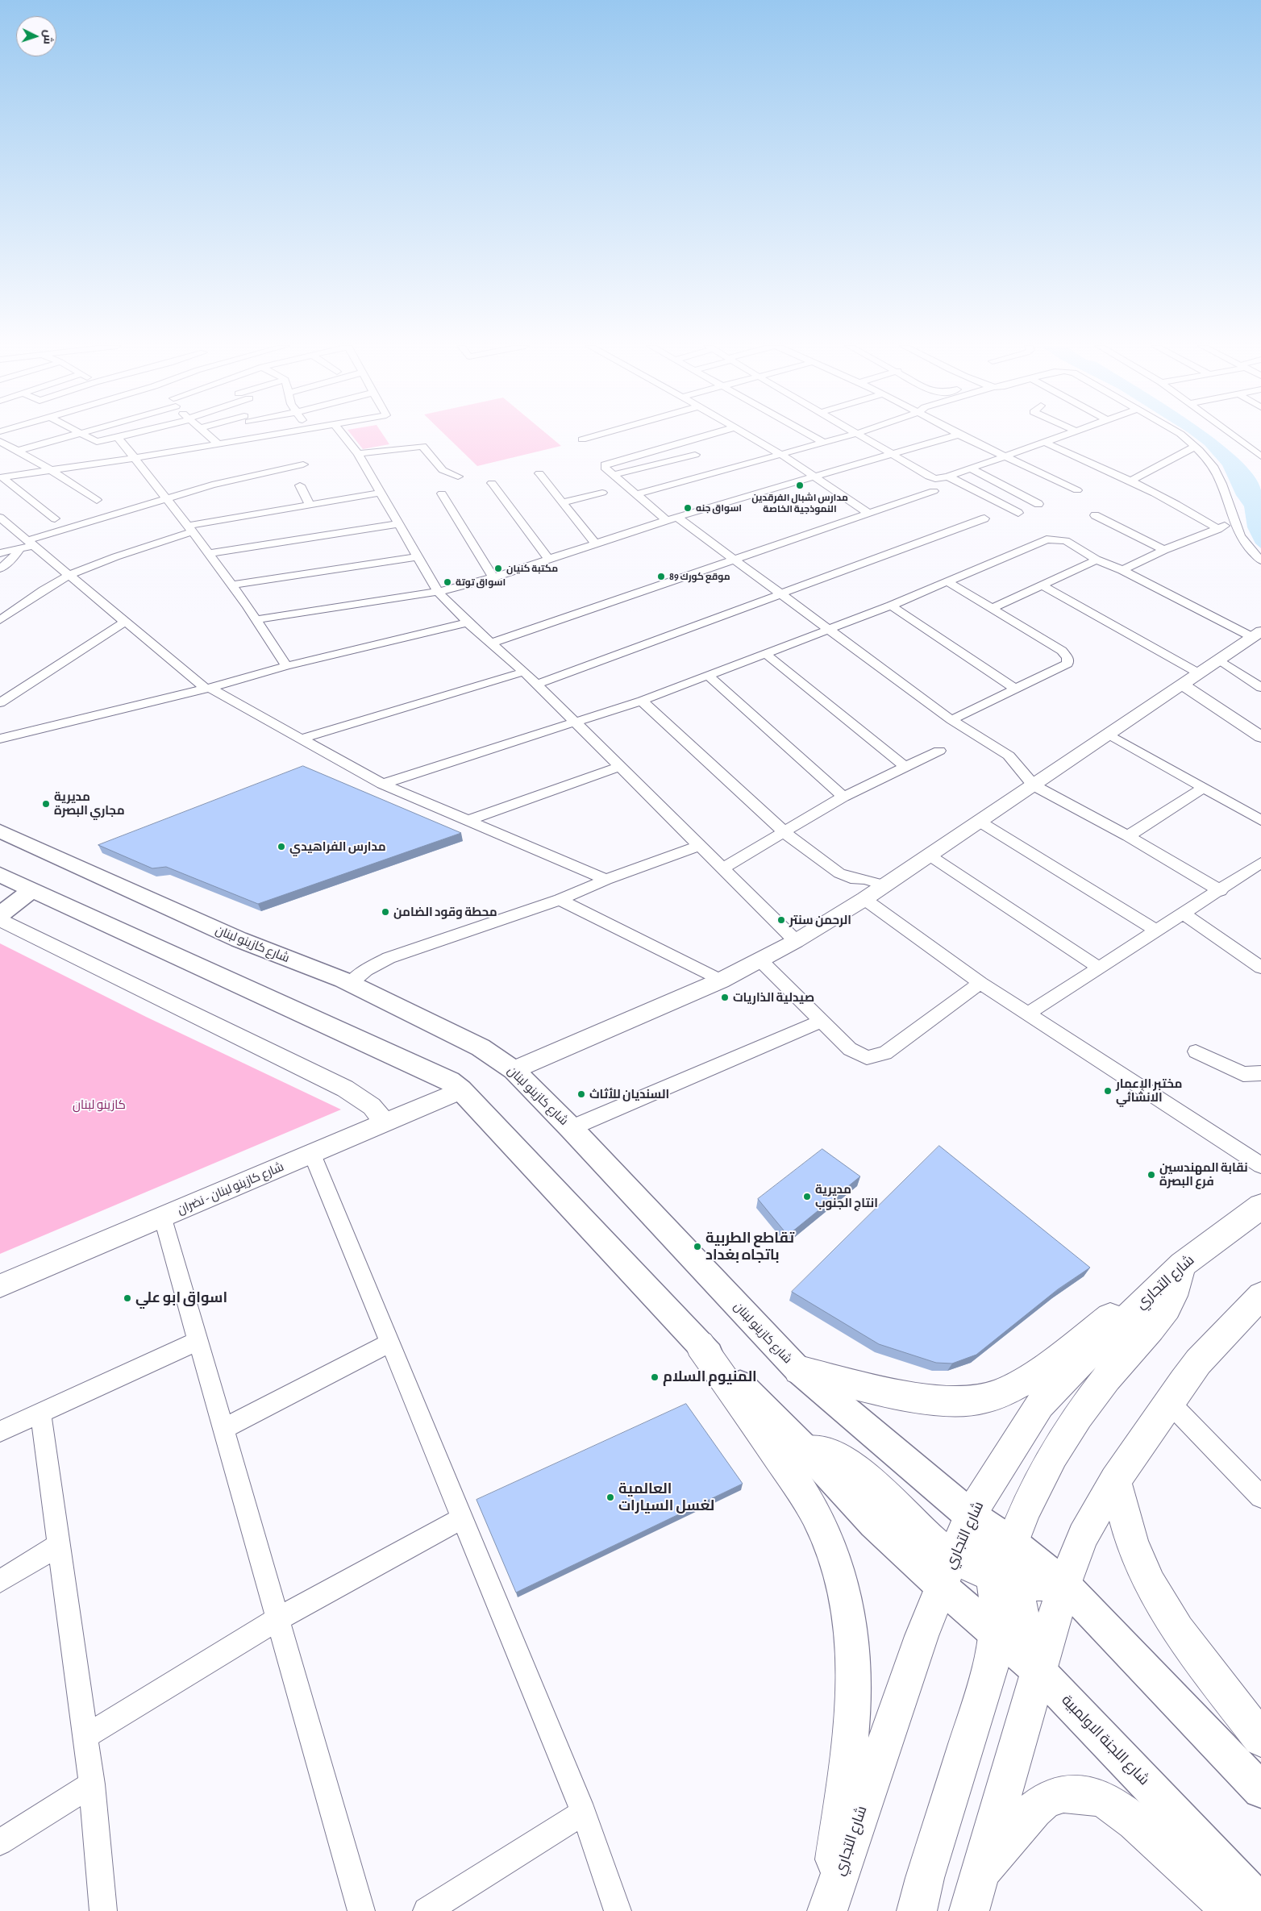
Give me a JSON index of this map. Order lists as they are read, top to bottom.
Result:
{
  "streets": {
    "main road": ["شارع كازينو لبنان", "شارع التجاري", "شارع اللجنة الاولمبية"],
    "street": ["شارع كازينو لبنان - نضران"]
  },
  "crossings": [
    ["شارع كازينو لبنان", "شارع التجاري"],
    ["شارع التجاري", "شارع اللجنة الاولمبية"]
  ],
  "parks": ["كازينو لبنان"],
  "places": [
    "مدارس اشبال الفرقدين النموذجية الخاصة",
    "اسواق جنه",
    "مكتبة كنيان",
    "موقع كورك 89",
    "اسواق توتة",
    "مديرية مجاري البصرة",
    "مدارس الفراهيدي",
    "محطة وقود الضامن",
    "الرحمن سنتر",
    "صيدلية الذاريات",
    "مختبر الإعمار الانشائي",
    "السنديان للأثاث",
    "نقابة المهندسين فرع البصرة",
    "مديرية انتاج الجنوب",
    "تقاطع الطربية باتجاه بغداد",
    "اسواق ابو علي",
    "المنيوم السلام",
    "العالمية لغسل السيارات"
  ],
  "north": "right"
}
